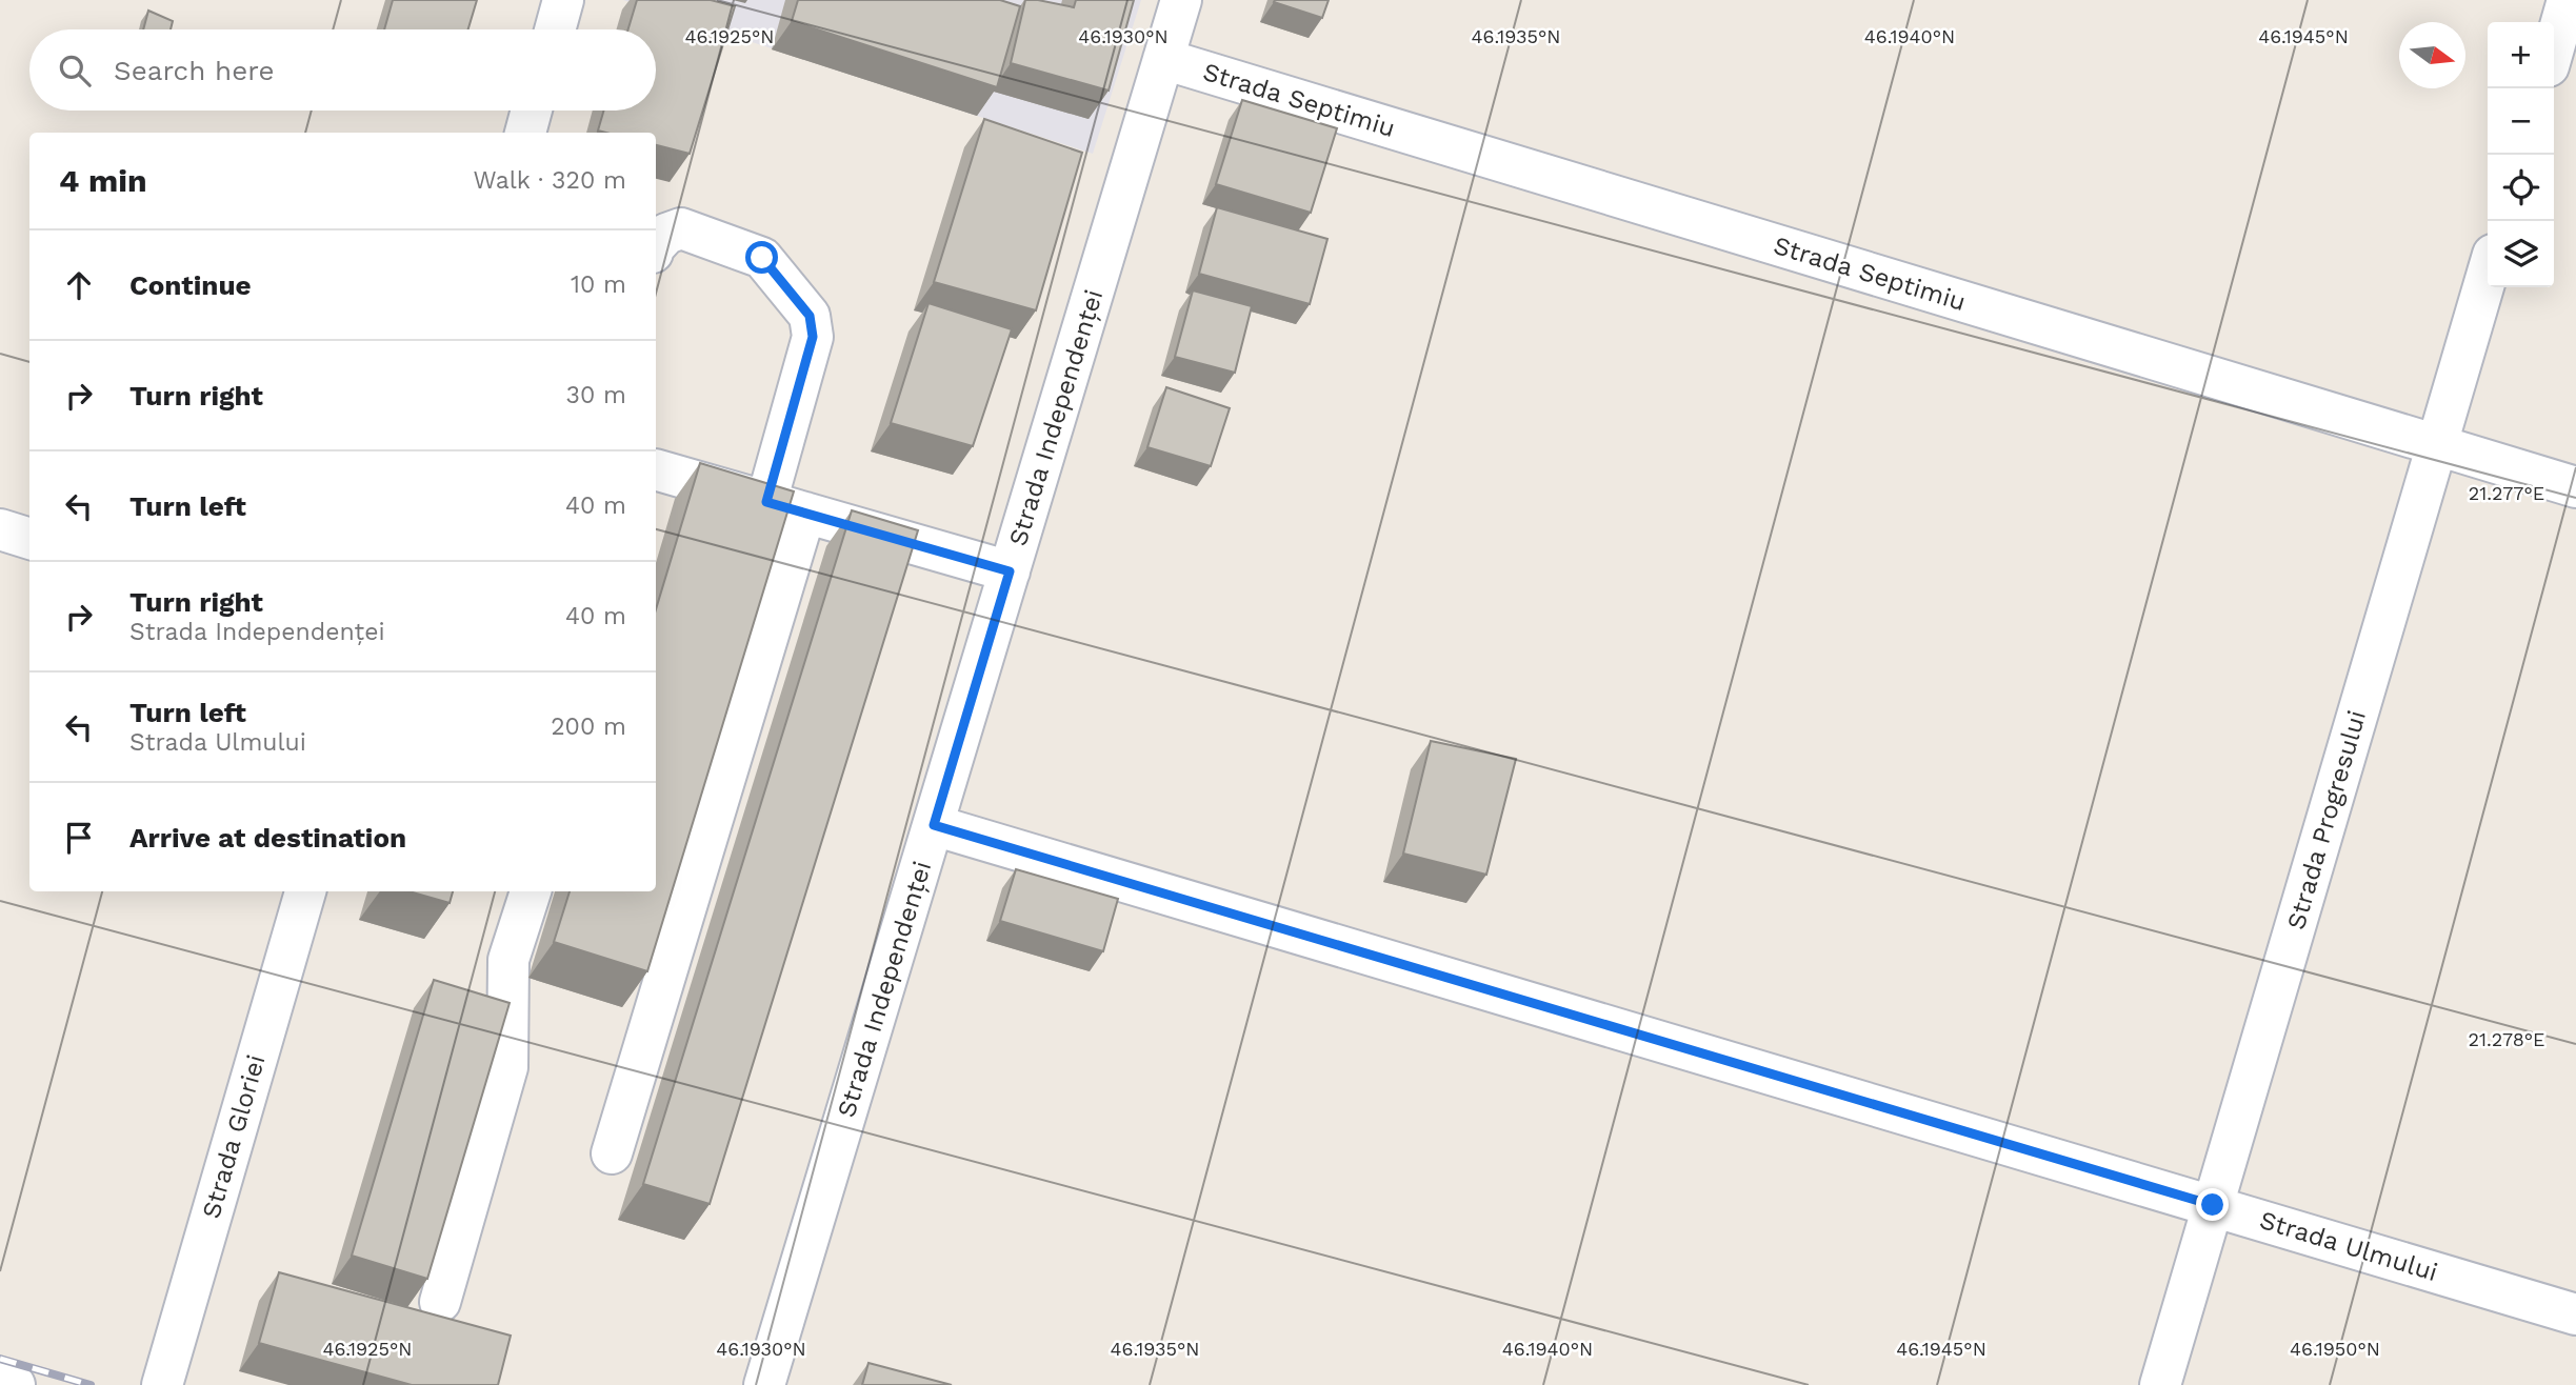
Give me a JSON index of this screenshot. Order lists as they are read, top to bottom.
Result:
{
  "streets": {
    "street": [
      "Strada Septimiu",
      "Strada Independenței",
      "Strada Progresului",
      "Strada Gloriei",
      "Strada Ulmului"
    ]
  },
  "crossings": [
    ["Strada Septimiu", "Strada Independenței"],
    ["Strada Septimiu", "Strada Progresului"],
    ["Strada Independenței", "Strada Ulmului"],
    ["Strada Progresului", "Strada Ulmului"]
  ],
  "north": "right",
  "page": {
    "map_buttons": ["+", "−"],
    "search": "Search here",
    "heading": ["4 min", "Walk · 320 m"],
    "list": [
      ["Continue", "10 m"],
      ["Turn right", "30 m"],
      ["Turn left", "40 m"],
      ["Turn right", "Strada Independenței", "40 m"],
      ["Turn left", "Strada Ulmului", "200 m"],
      "Arrive at destination"
    ]
  },
  "coordinates": [
    "46.1925°N",
    "46.1930°N",
    "46.1935°N",
    "46.1940°N",
    "46.1945°N",
    "21.277°E",
    "21.278°E",
    "46.1950°N"
  ]
}
